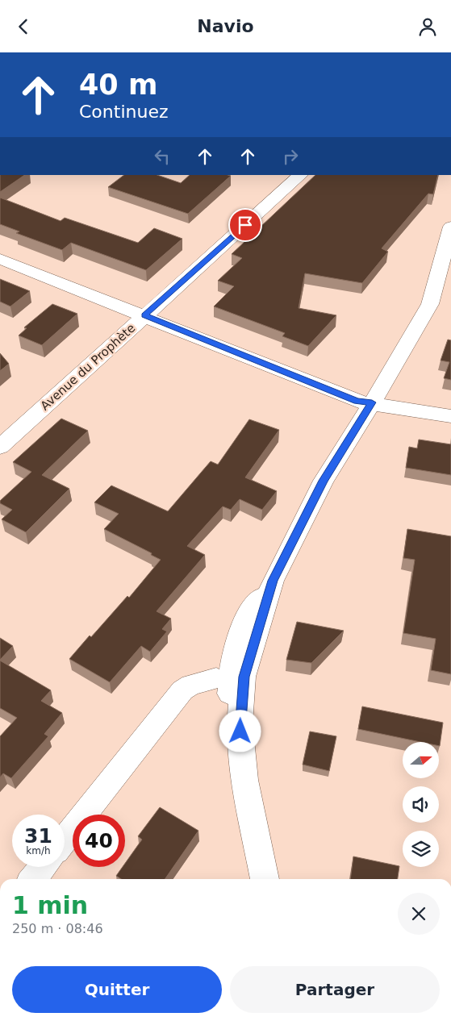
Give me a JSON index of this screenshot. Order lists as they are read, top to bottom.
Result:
{
  "streets": {
    "street": ["Avenue du Prophète"]
  },
  "north": "right",
  "page": {
    "header": "Navio",
    "turn": ["40 m", "Continuez"],
    "speed": "31 km/h",
    "limit": "40",
    "heading": ["1 min", "250 m · 08:46"],
    "buttons": ["Quitter", "Partager"]
  }
}
